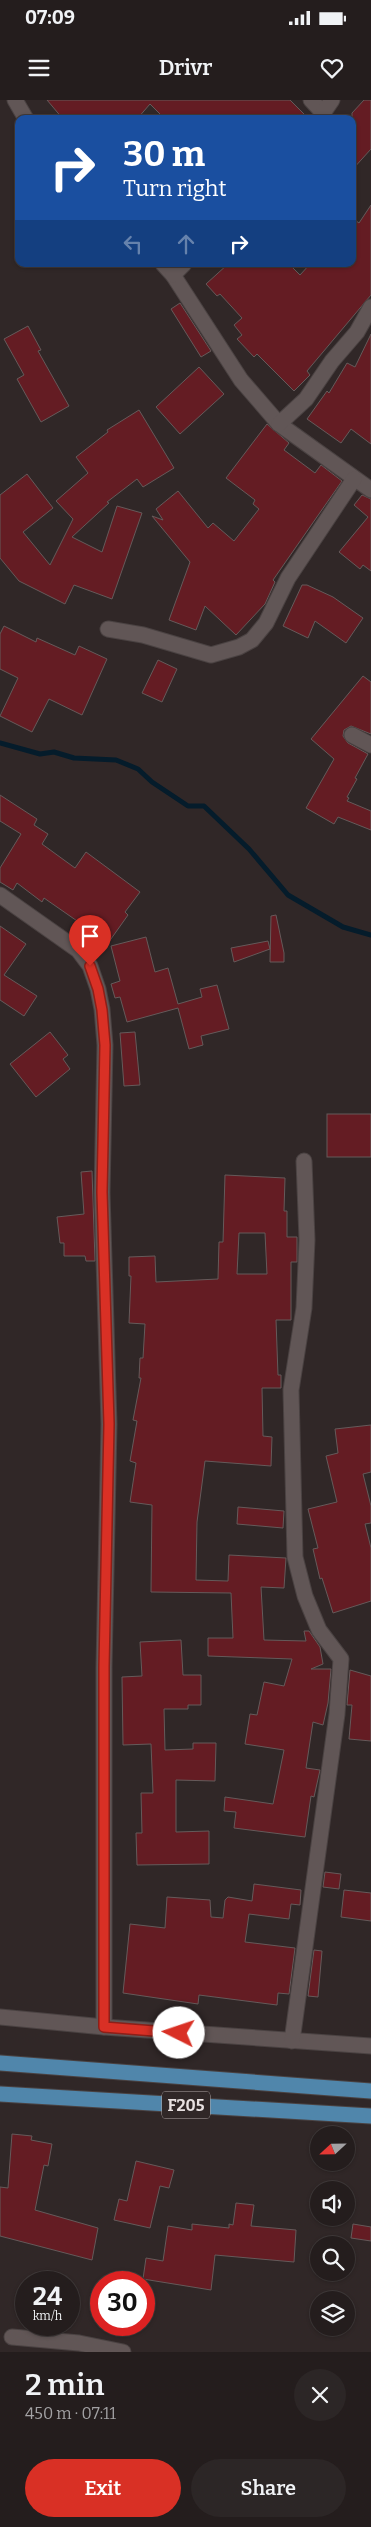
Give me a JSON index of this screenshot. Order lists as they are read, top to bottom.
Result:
{
  "streets": {
    "main road": ["F205"]
  },
  "north": "left",
  "page": {
    "status": "07:09",
    "header": "Drivr",
    "turn": ["30 m", "Turn right"],
    "speed": "24 km/h",
    "limit": "30",
    "heading": ["2 min", "450 m · 07:11"],
    "buttons": ["Exit", "Share"]
  }
}
